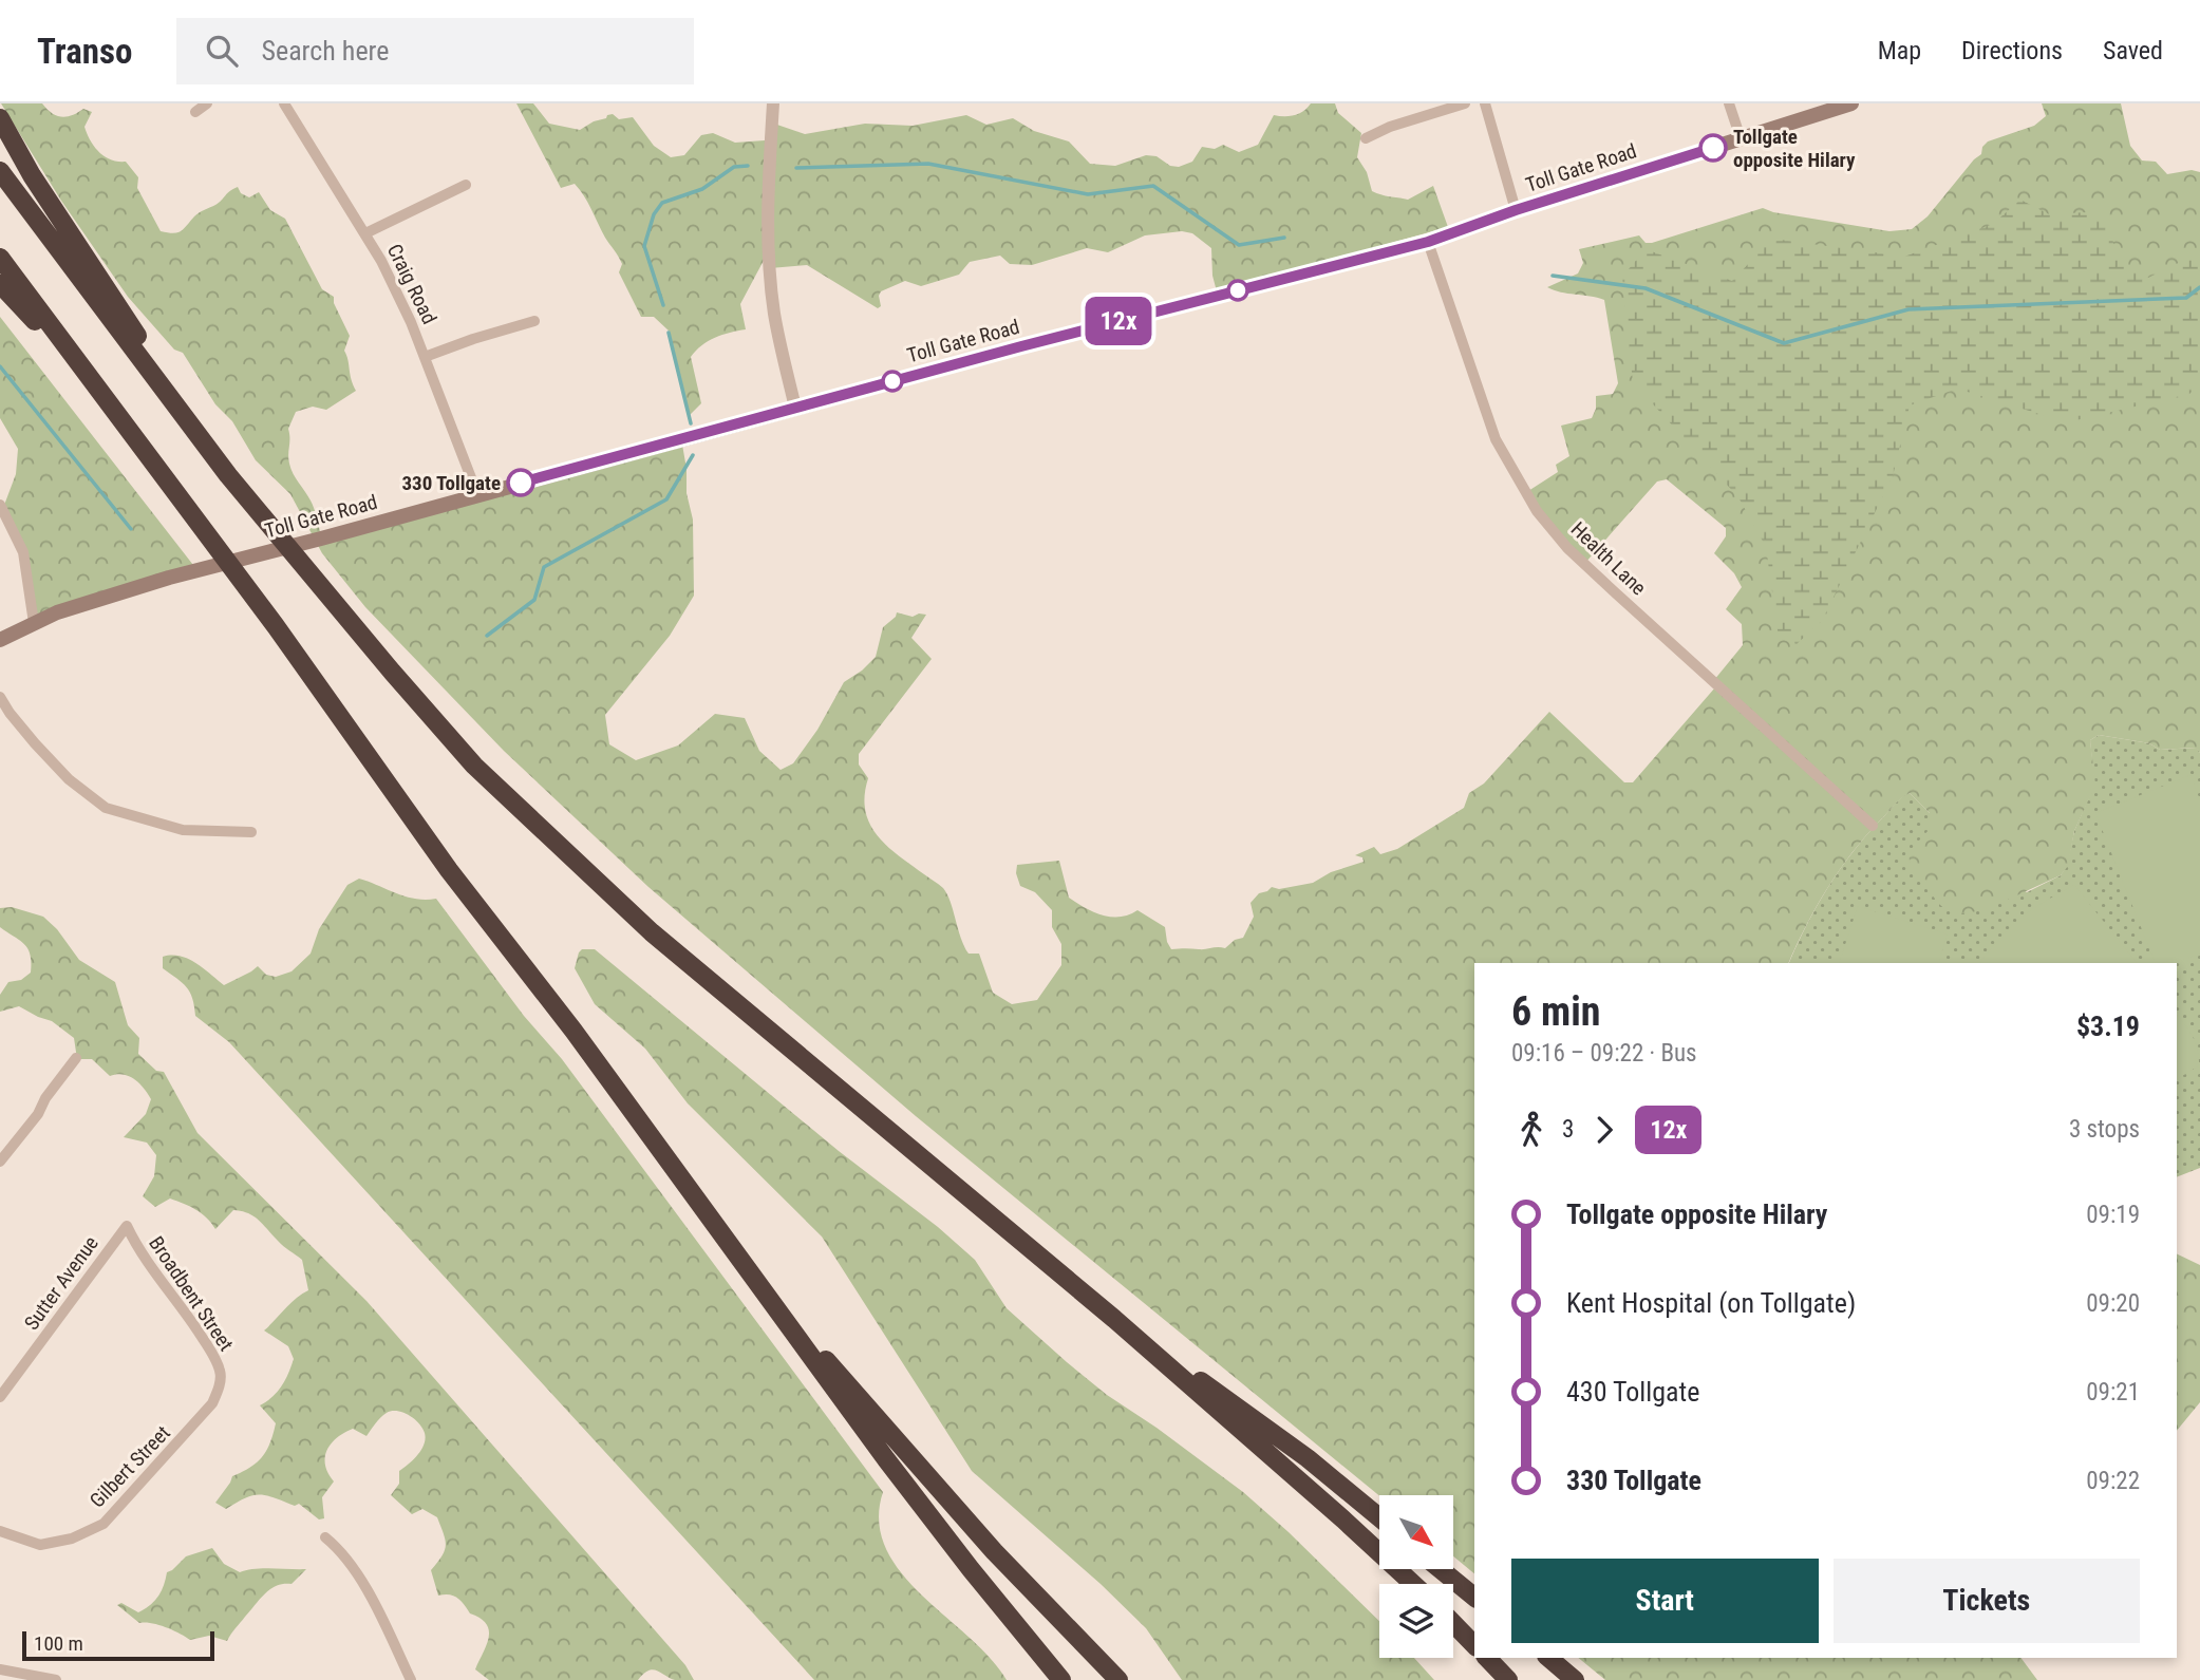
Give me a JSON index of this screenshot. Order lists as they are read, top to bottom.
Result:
{
  "streets": {
    "main road": ["Toll Gate Road"],
    "street": [
      "Craig Road",
      "Health Lane",
      "Sutter Avenue",
      "Broadbent Street",
      "Gilbert Street"
    ]
  },
  "crossings": [
    ["Toll Gate Road", "Craig Road"],
    ["Toll Gate Road", "Health Lane"],
    ["Sutter Avenue", "Broadbent Street"],
    ["Broadbent Street", "Gilbert Street"]
  ],
  "places": ["Tollgate opposite Hilary", "330 Tollgate"],
  "lines": ["bus line 12x"],
  "scale_bar": "100 m",
  "north": "bottom right",
  "page": {
    "header": "Transo",
    "search": "Search here",
    "nav": ["Map", "Directions", "Saved"],
    "on_map": "12x",
    "heading": ["6 min", "09:16 – 09:22 · Bus", "$3.19"],
    "legs": ["3", "12x", "3 stops"],
    "list": [
      {
        "name": "Tollgate opposite Hilary",
        "value": "09:19"
      },
      {
        "name": "Kent Hospital (on Tollgate)",
        "value": "09:20"
      },
      {
        "name": "430 Tollgate",
        "value": "09:21"
      },
      {
        "name": "330 Tollgate",
        "value": "09:22"
      }
    ],
    "buttons": ["Start", "Tickets"],
    "scale": "100 m"
  }
}
